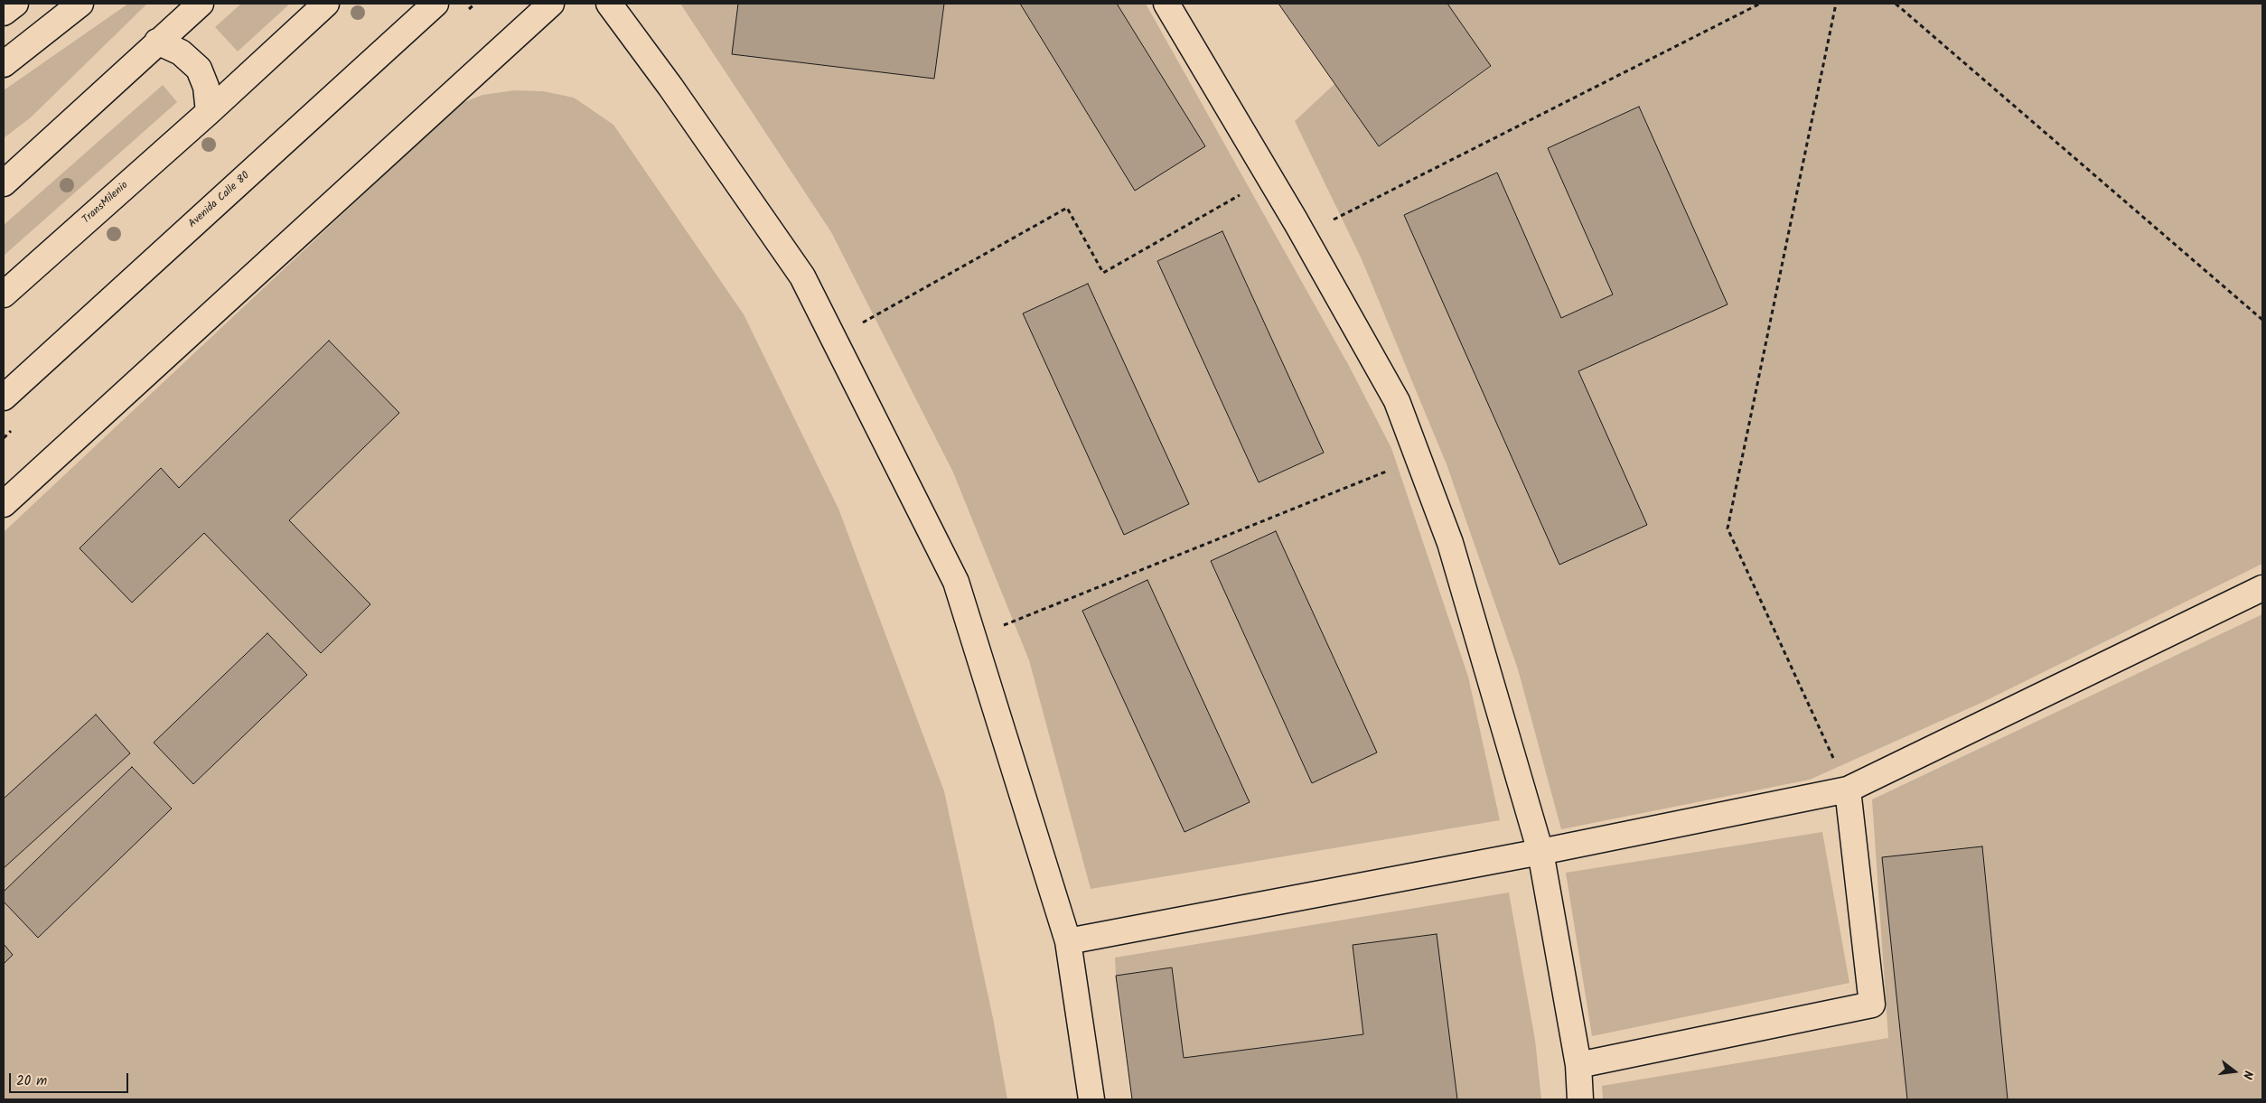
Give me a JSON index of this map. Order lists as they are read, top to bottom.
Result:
{
  "streets": {
    "main road": ["Avenida Calle 80", "TransMilenio"]
  },
  "scale_bar": "20 m",
  "north": "right"
}
